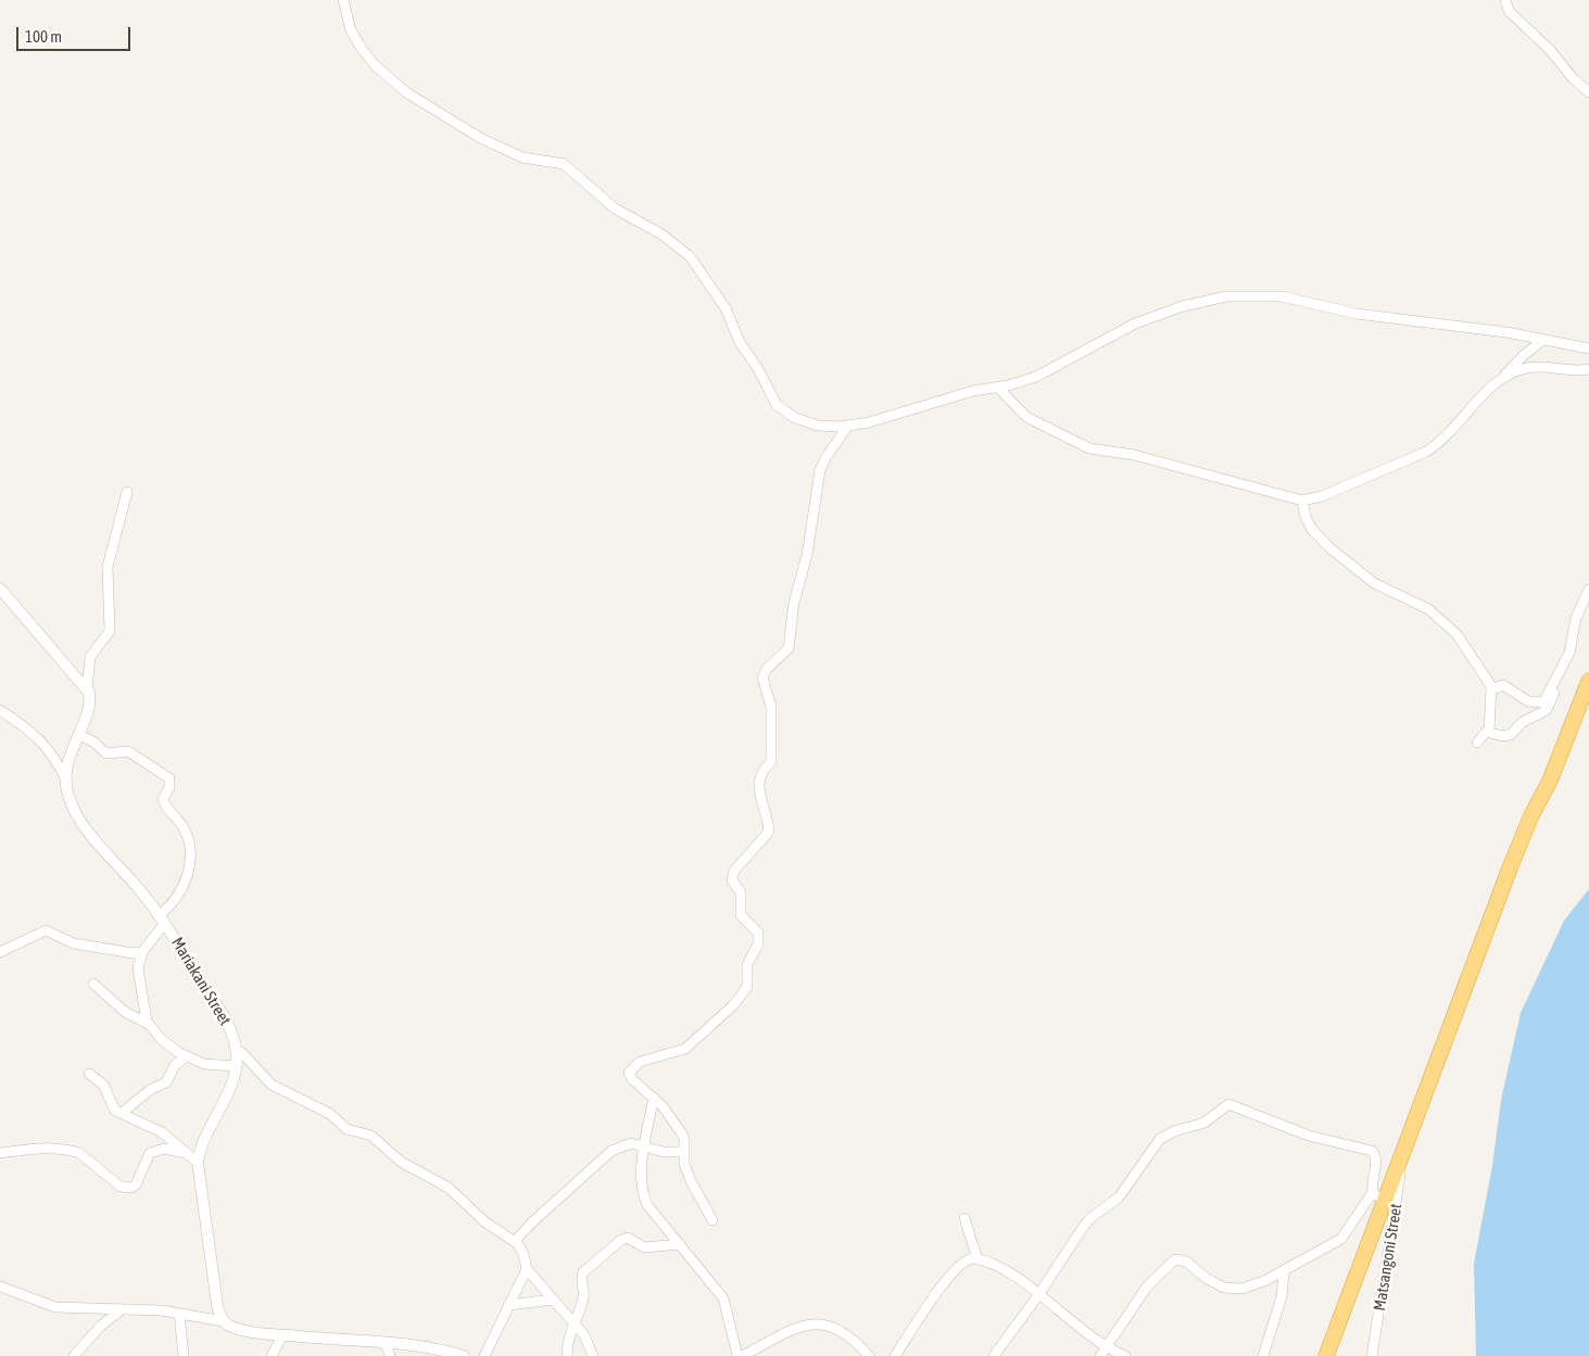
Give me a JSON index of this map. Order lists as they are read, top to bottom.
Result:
{
  "streets": {
    "street": ["Mariakani Street", "Matsangoni Street"]
  },
  "scale_bar": "100 m"
}
